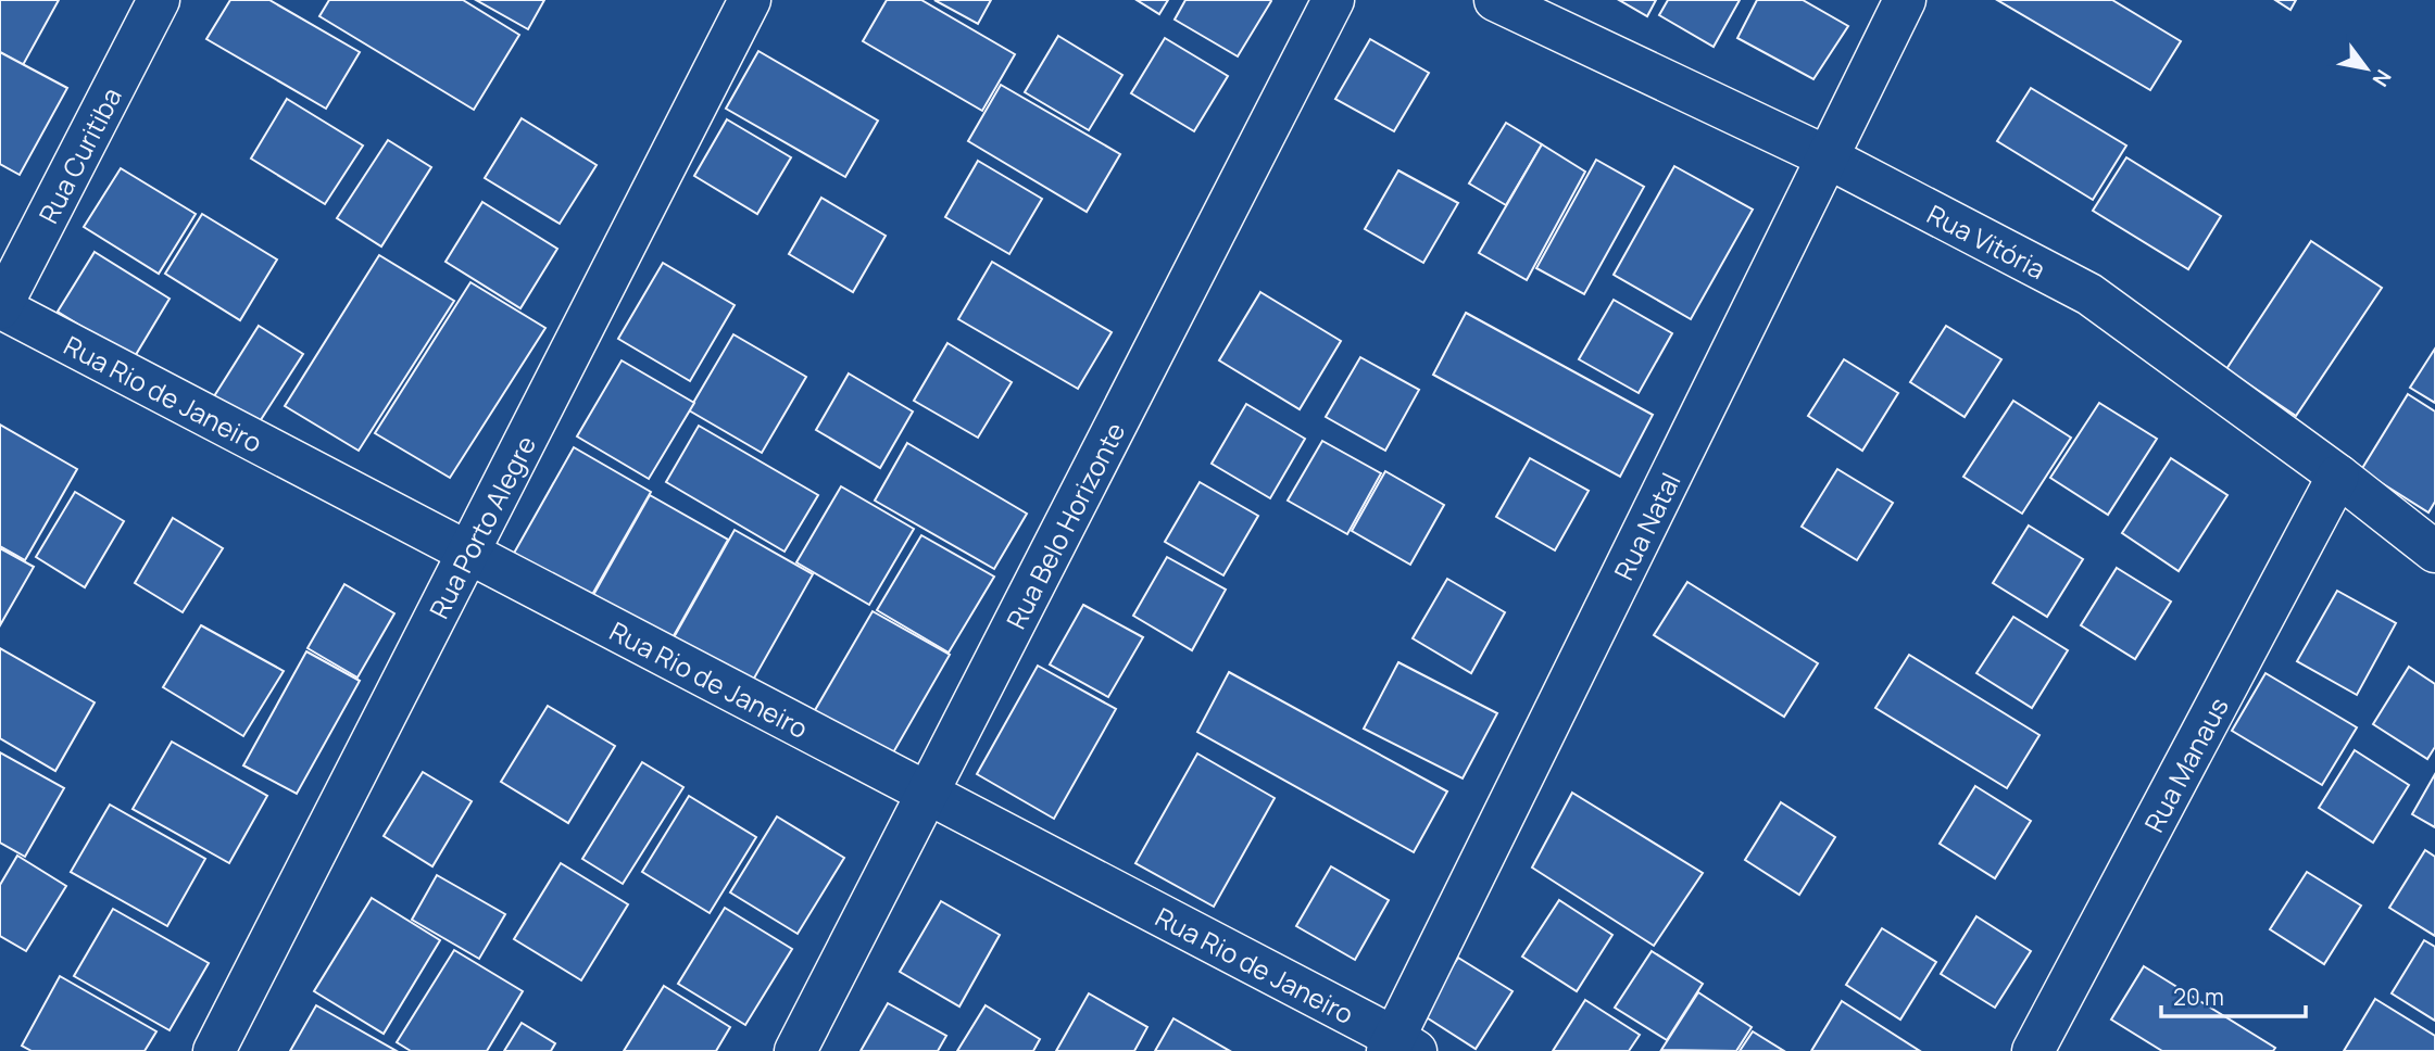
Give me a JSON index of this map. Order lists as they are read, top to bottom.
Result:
{
  "streets": {
    "street": [
      "Rua Curitiba",
      "Rua Vitória",
      "Rua Rio de Janeiro",
      "Rua Porto Alegre",
      "Rua Belo Horizonte",
      "Rua Natal",
      "Rua Manaus"
    ]
  },
  "crossings": [
    ["Rua Curitiba", "Rua Rio de Janeiro"],
    ["Rua Vitória", "Rua Natal"],
    ["Rua Vitória", "Rua Manaus"],
    ["Rua Rio de Janeiro", "Rua Porto Alegre"],
    ["Rua Rio de Janeiro", "Rua Belo Horizonte"],
    ["Rua Rio de Janeiro", "Rua Natal"]
  ],
  "scale_bar": "20 m",
  "north": "bottom right"
}
